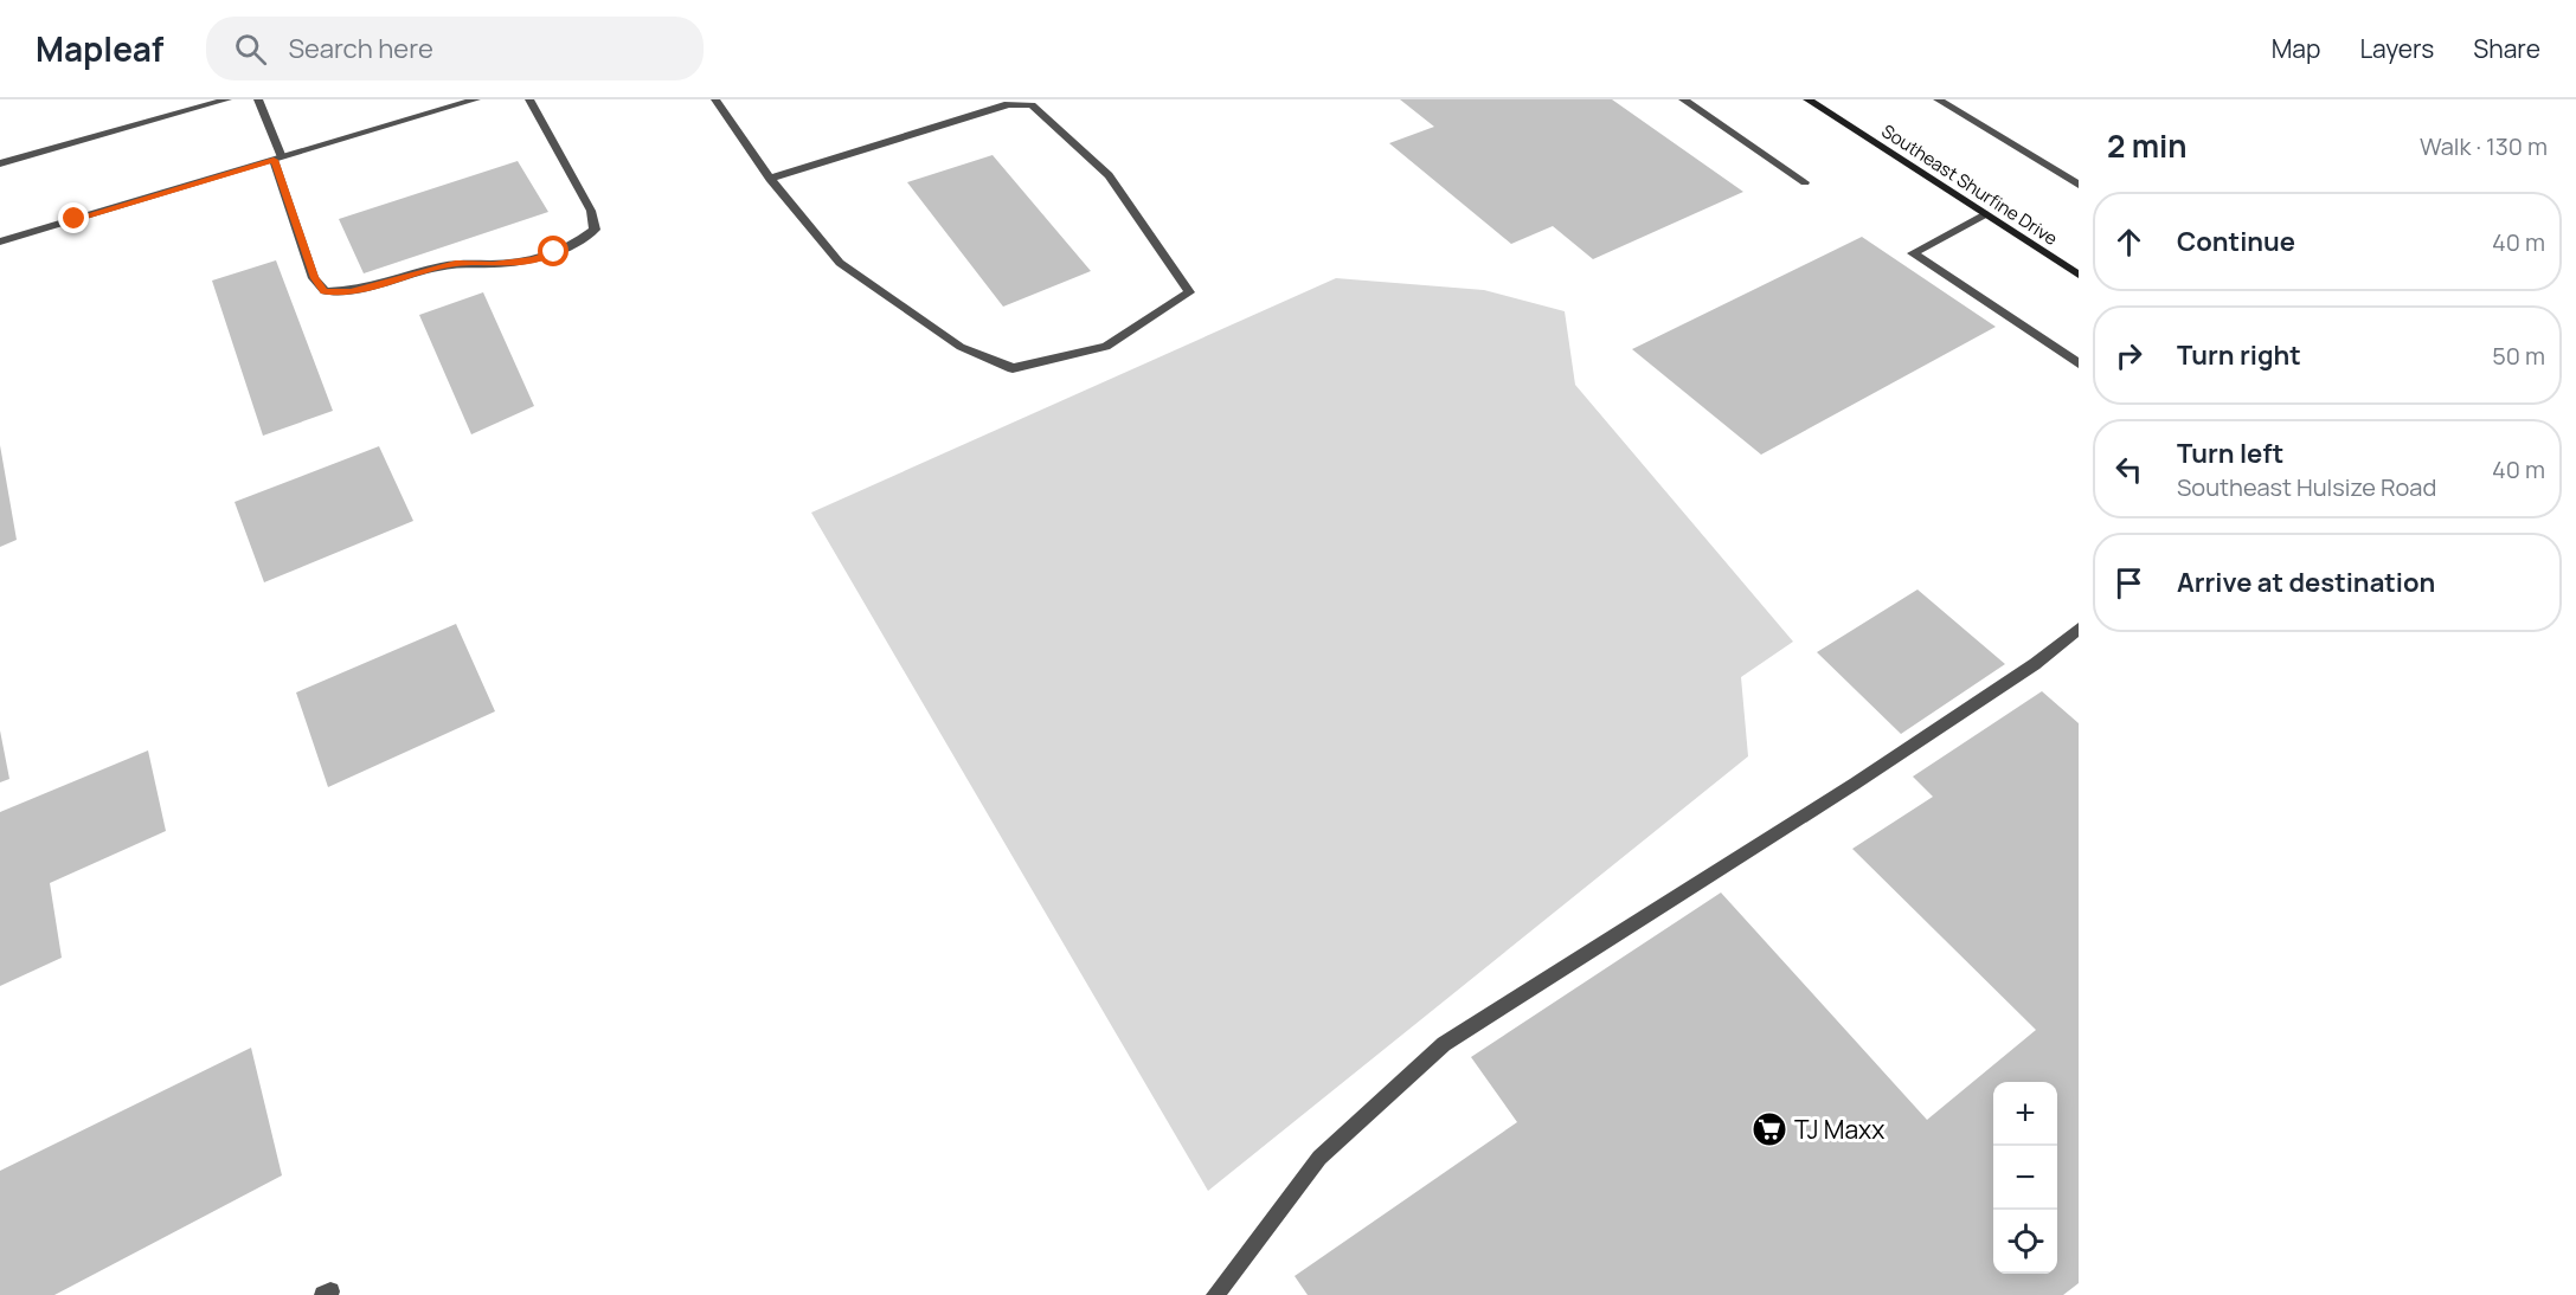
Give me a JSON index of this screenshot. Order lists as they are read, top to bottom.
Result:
{
  "streets": {
    "street": ["Southeast Shurfine Drive"]
  },
  "places": {
    "supermarket": ["TJ Maxx"]
  },
  "page": {
    "header": "Mapleaf",
    "search": "Search here",
    "nav": ["Map", "Layers", "Share"],
    "heading": ["2 min", "Walk · 130 m"],
    "list": [
      ["Continue", "40 m"],
      ["Turn right", "50 m"],
      ["Turn left", "Southeast Hulsize Road", "40 m"],
      "Arrive at destination"
    ],
    "map_buttons": ["+", "−"]
  }
}
